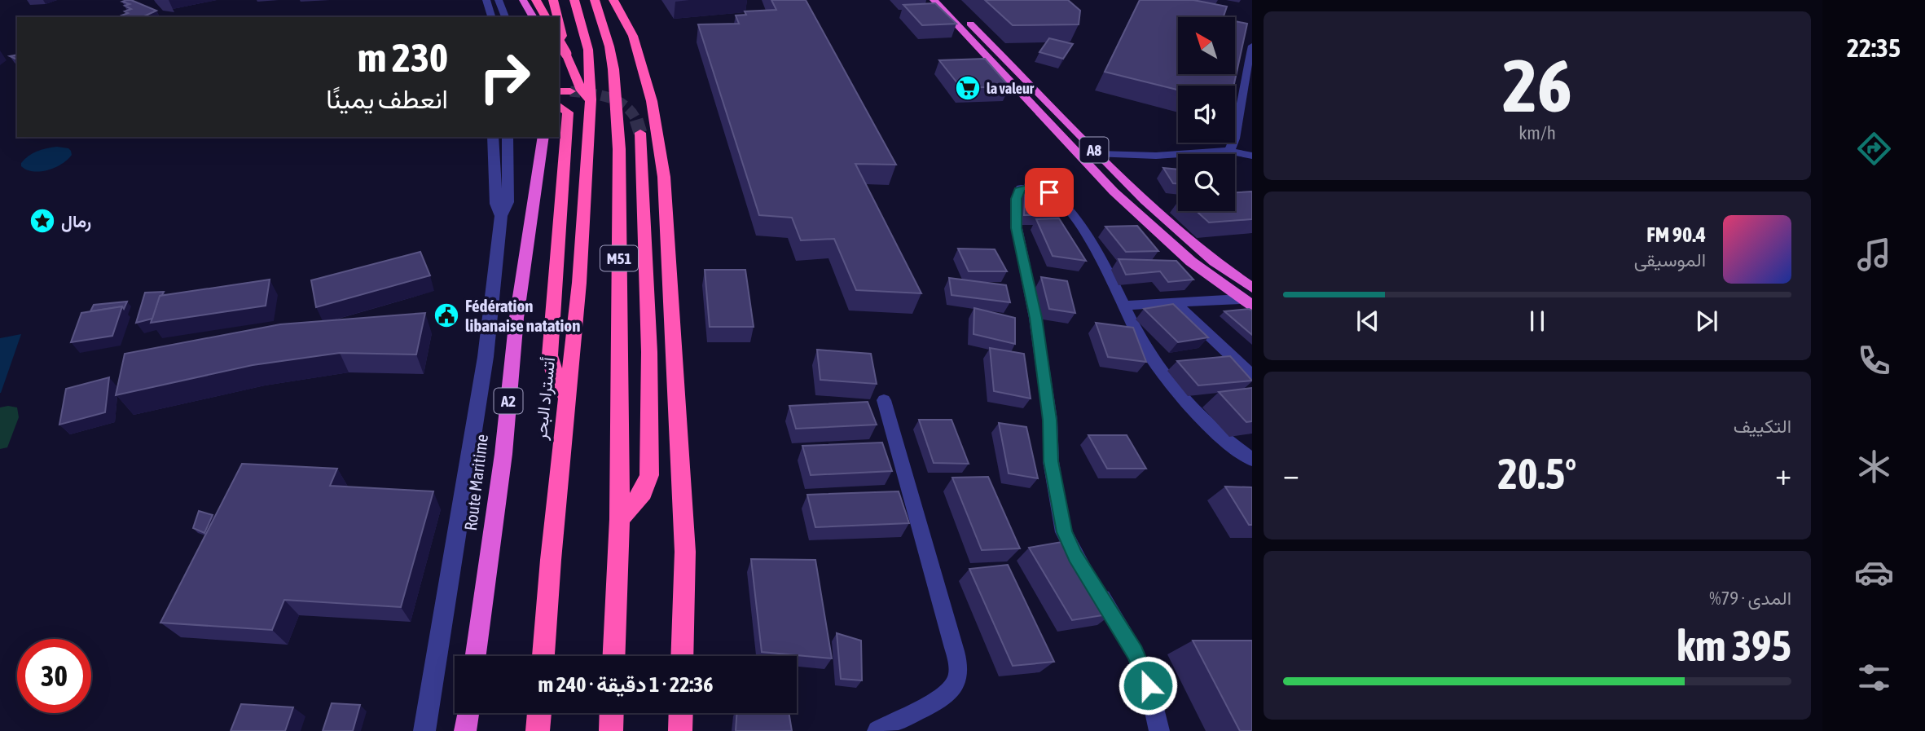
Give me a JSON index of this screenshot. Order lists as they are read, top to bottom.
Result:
{
  "streets": {
    "highway": [
      "A8",
      "M51",
      "أتستراد البحر",
      "A2",
      "Route Maritime"
    ]
  },
  "places": {
    "supermarket": ["la valeur"],
    "place": ["رمال"],
    "public building": ["Fédération libanaise natation"]
  },
  "north": "top left",
  "page": {
    "tabs": "22:35",
    "tile": [
      ["26", "km/h"],
      "التكييف",
      ["المدى · 79%", "395 km"]
    ],
    "turn": ["230 m", "انعطف يمينًا"],
    "song": ["90.4 FM", "الموسيقى"],
    "heat": ["−", "20.5°", "+"],
    "limit": "30",
    "trip": "22:36 · 1 دقيقة · 240 m"
  }
}
